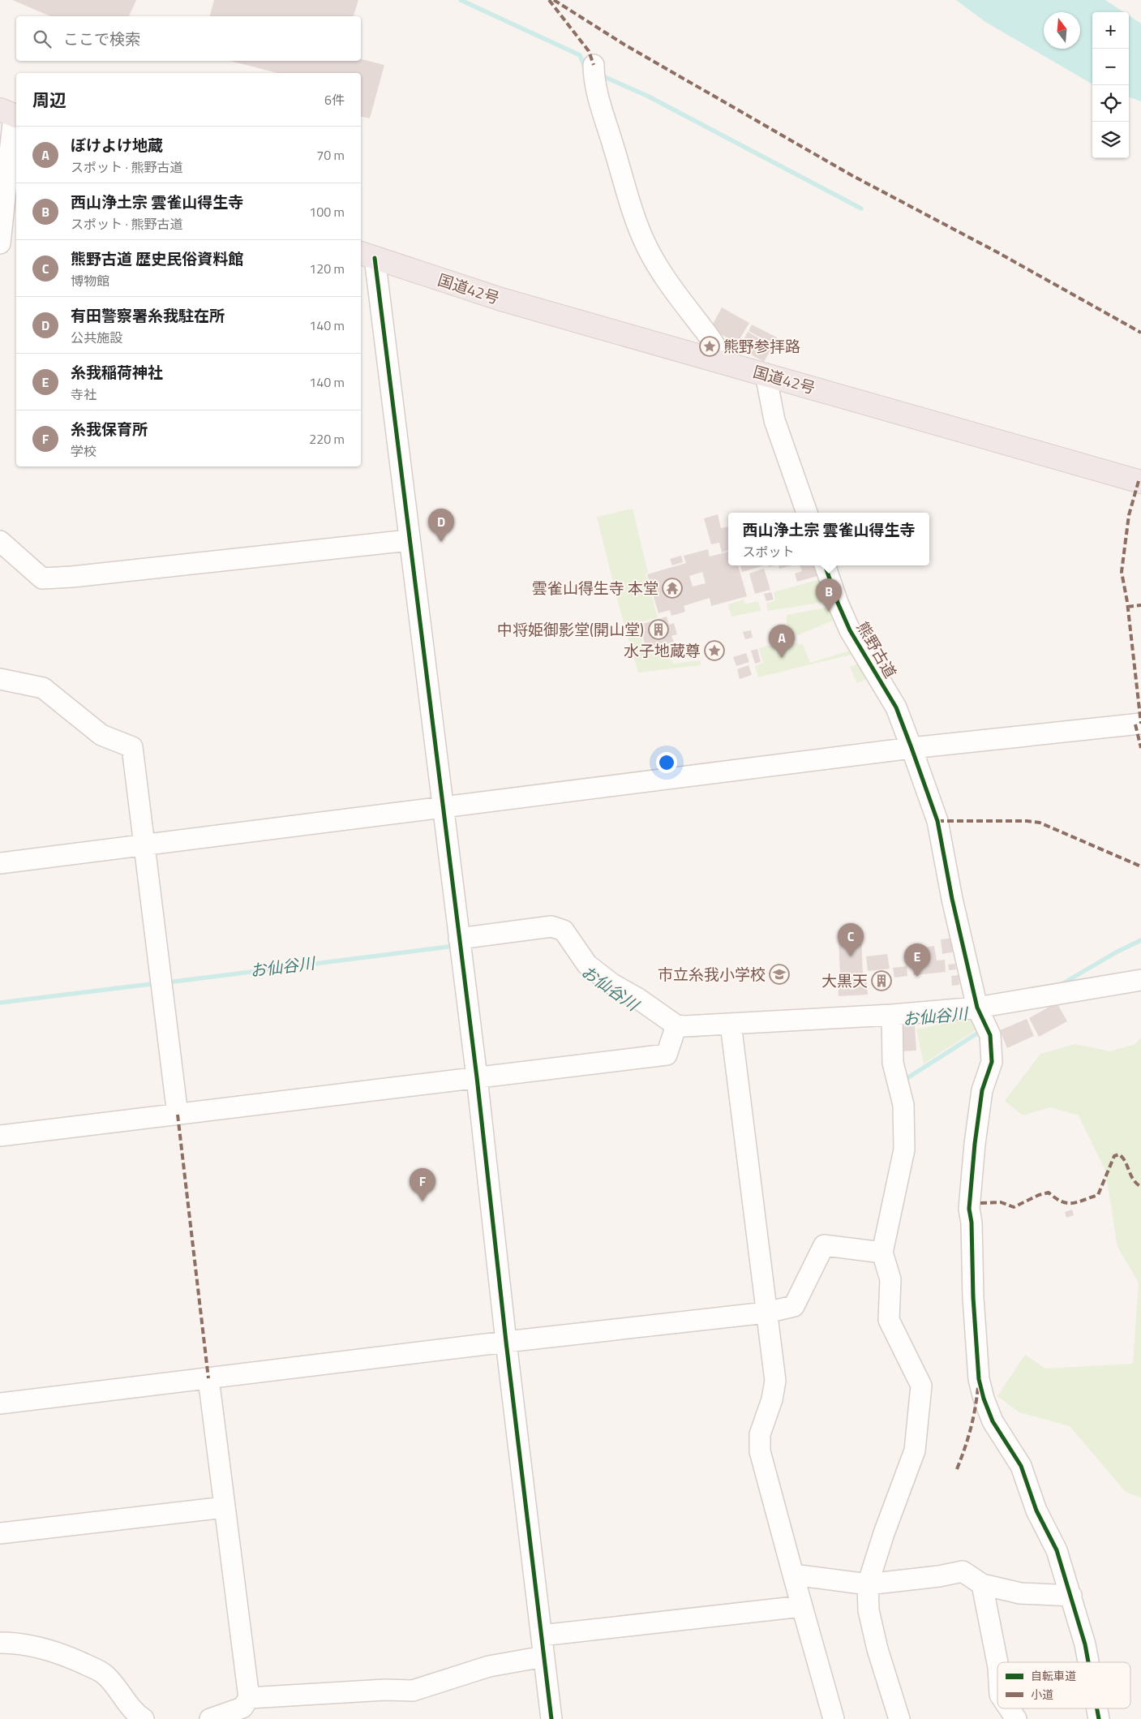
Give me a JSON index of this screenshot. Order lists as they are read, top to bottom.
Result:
{
  "streets": {
    "highway": ["国道42号"],
    "street": ["熊野古道"]
  },
  "water": ["お仙谷川"],
  "places": {
    "place": ["熊野参拝路", "水子地蔵尊"],
    "temple": ["雲雀山得生寺 本堂"],
    "building": ["中将姫御影堂(開山堂)", "大黒天"],
    "school or university": ["市立糸我小学校"]
  },
  "legend": ["自転車道", "小道"],
  "north": "top",
  "page": {
    "map_buttons": ["+", "−"],
    "search": "ここで検索",
    "heading": ["周辺", "6件"],
    "list": [
      {
        "mark": "A",
        "name": "ぼけよけ地蔵",
        "note": "スポット · 熊野古道",
        "value": "70 m"
      },
      {
        "mark": "B",
        "name": "西山浄土宗 雲雀山得生寺",
        "note": "スポット · 熊野古道",
        "value": "100 m"
      },
      {
        "mark": "C",
        "name": "熊野古道 歴史民俗資料館",
        "note": "博物館",
        "value": "120 m"
      },
      {
        "mark": "D",
        "name": "有田警察署糸我駐在所",
        "note": "公共施設",
        "value": "140 m"
      },
      {
        "mark": "E",
        "name": "糸我稲荷神社",
        "note": "寺社",
        "value": "140 m"
      },
      {
        "mark": "F",
        "name": "糸我保育所",
        "note": "学校",
        "value": "220 m"
      }
    ],
    "pins": [
      "D",
      "B",
      "A",
      "C",
      "E",
      "F"
    ],
    "popup": ["西山浄土宗 雲雀山得生寺", "スポット"]
  }
}
